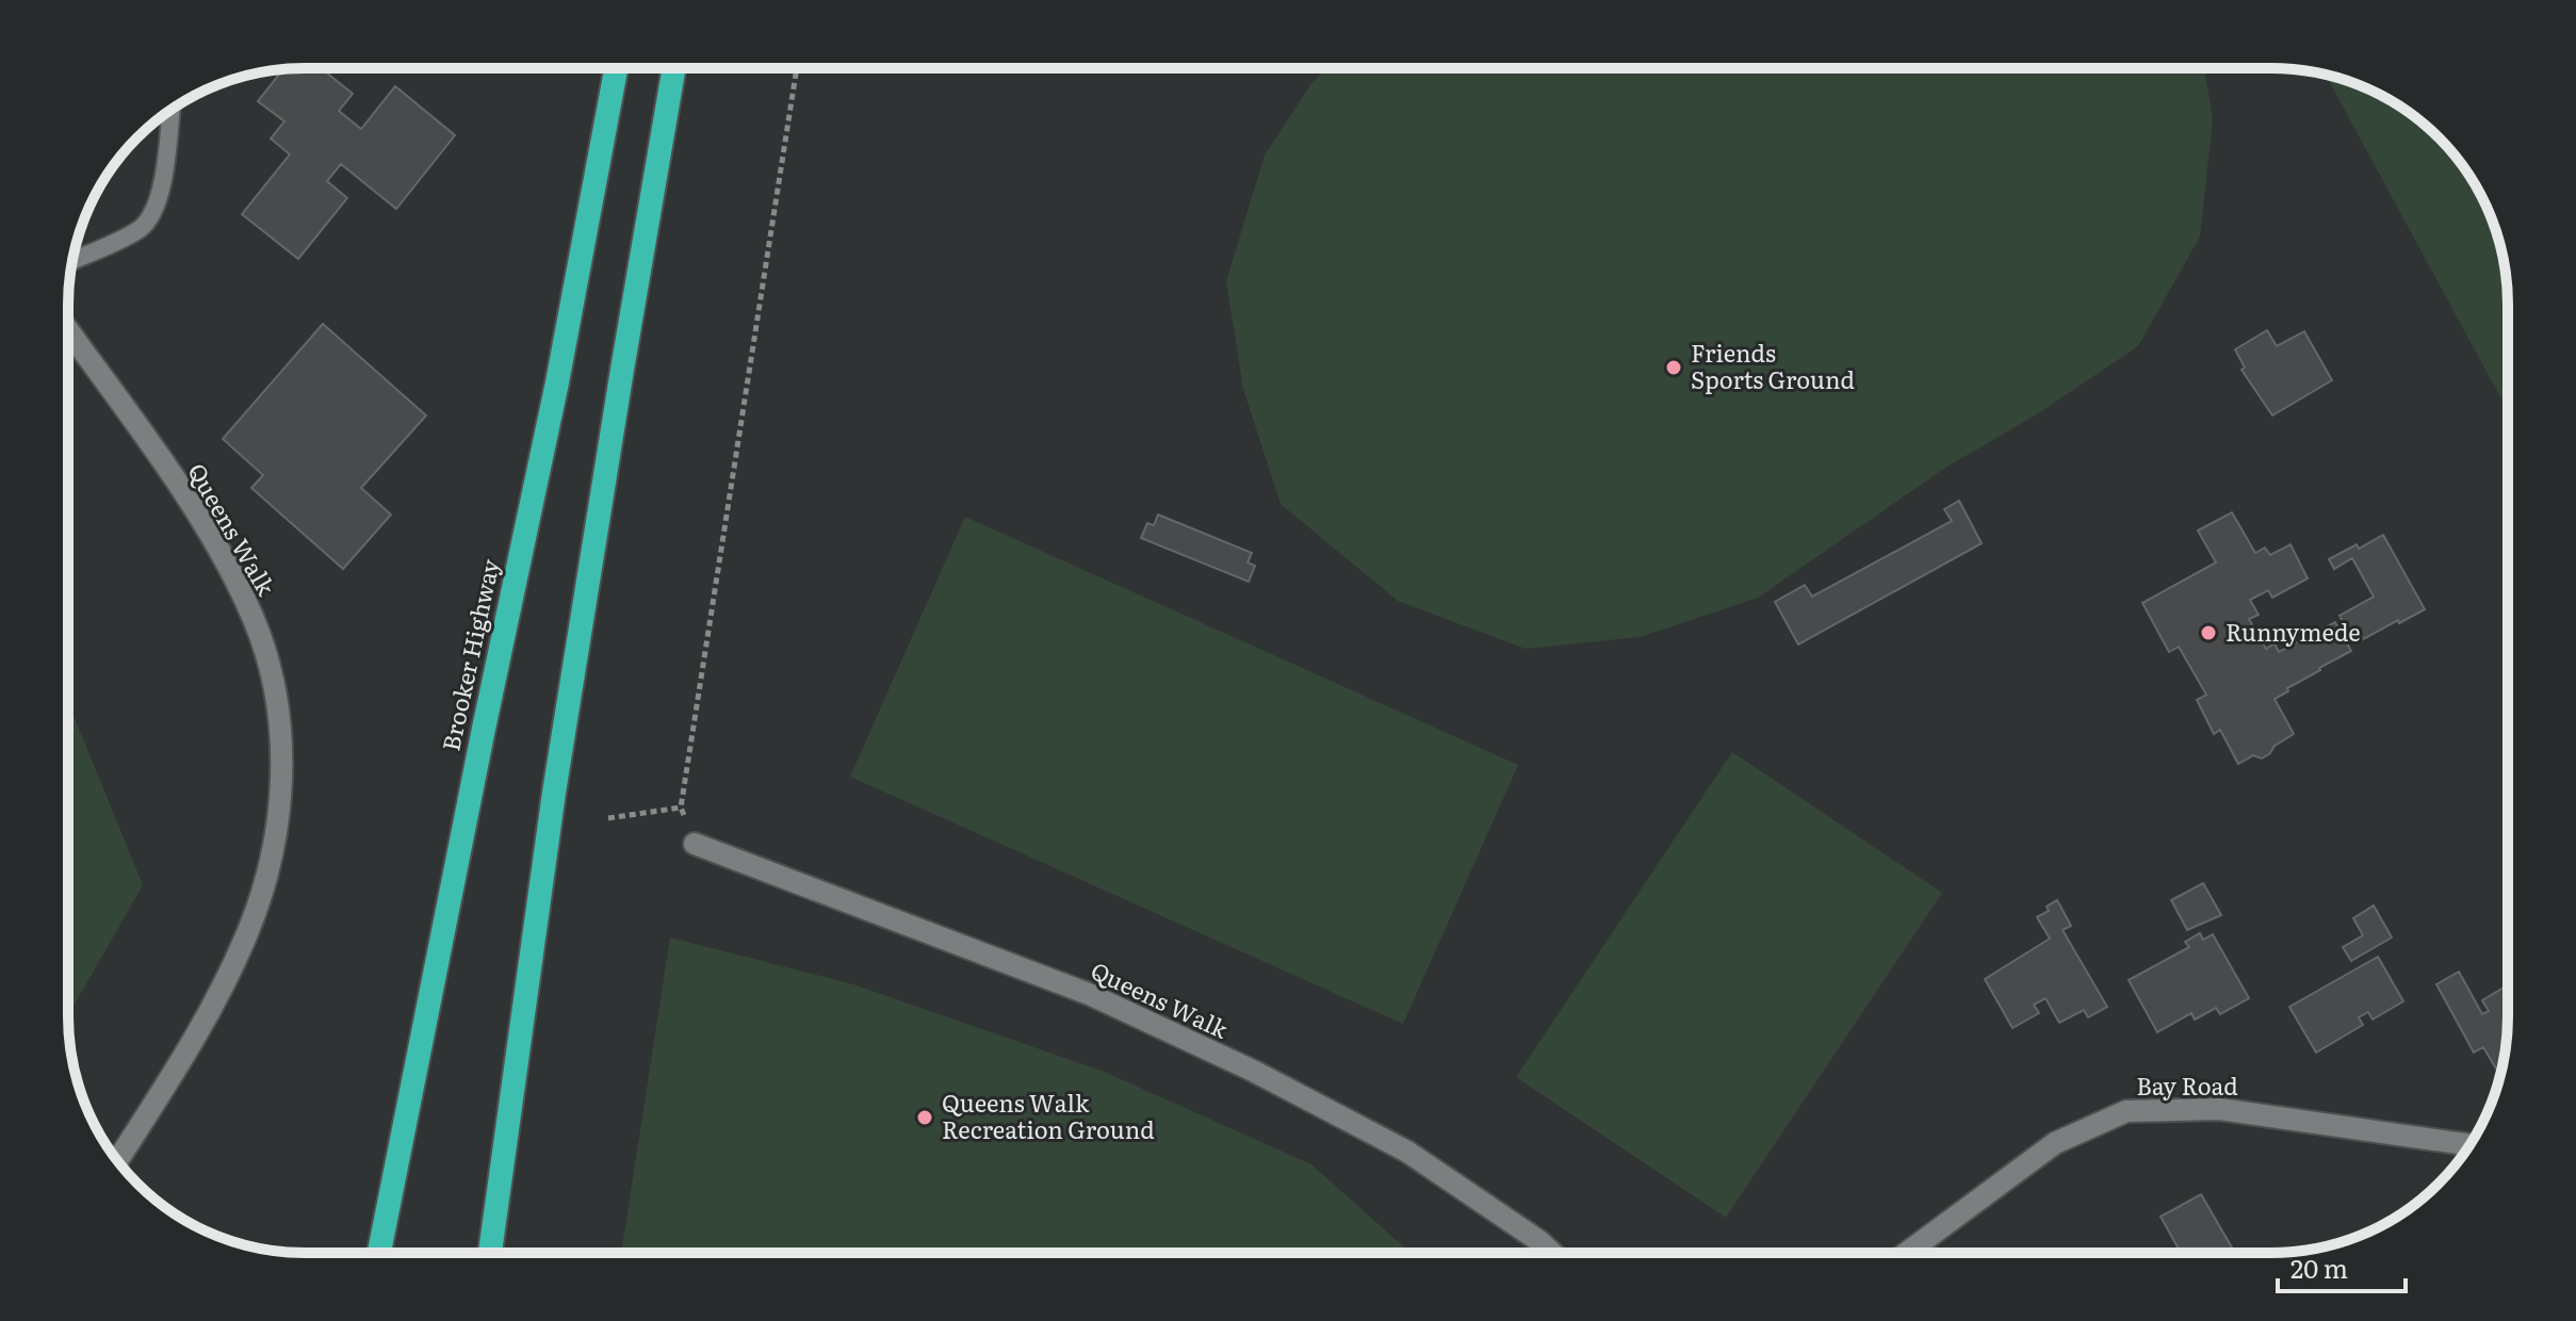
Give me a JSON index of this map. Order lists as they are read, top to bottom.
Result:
{
  "streets": {
    "highway": ["Brooker Highway"],
    "street": ["Queens Walk", "Bay Road"]
  },
  "places": ["Friends Sports Ground", "Runnymede", "Queens Walk Recreation Ground"],
  "scale_bar": "20 m"
}
